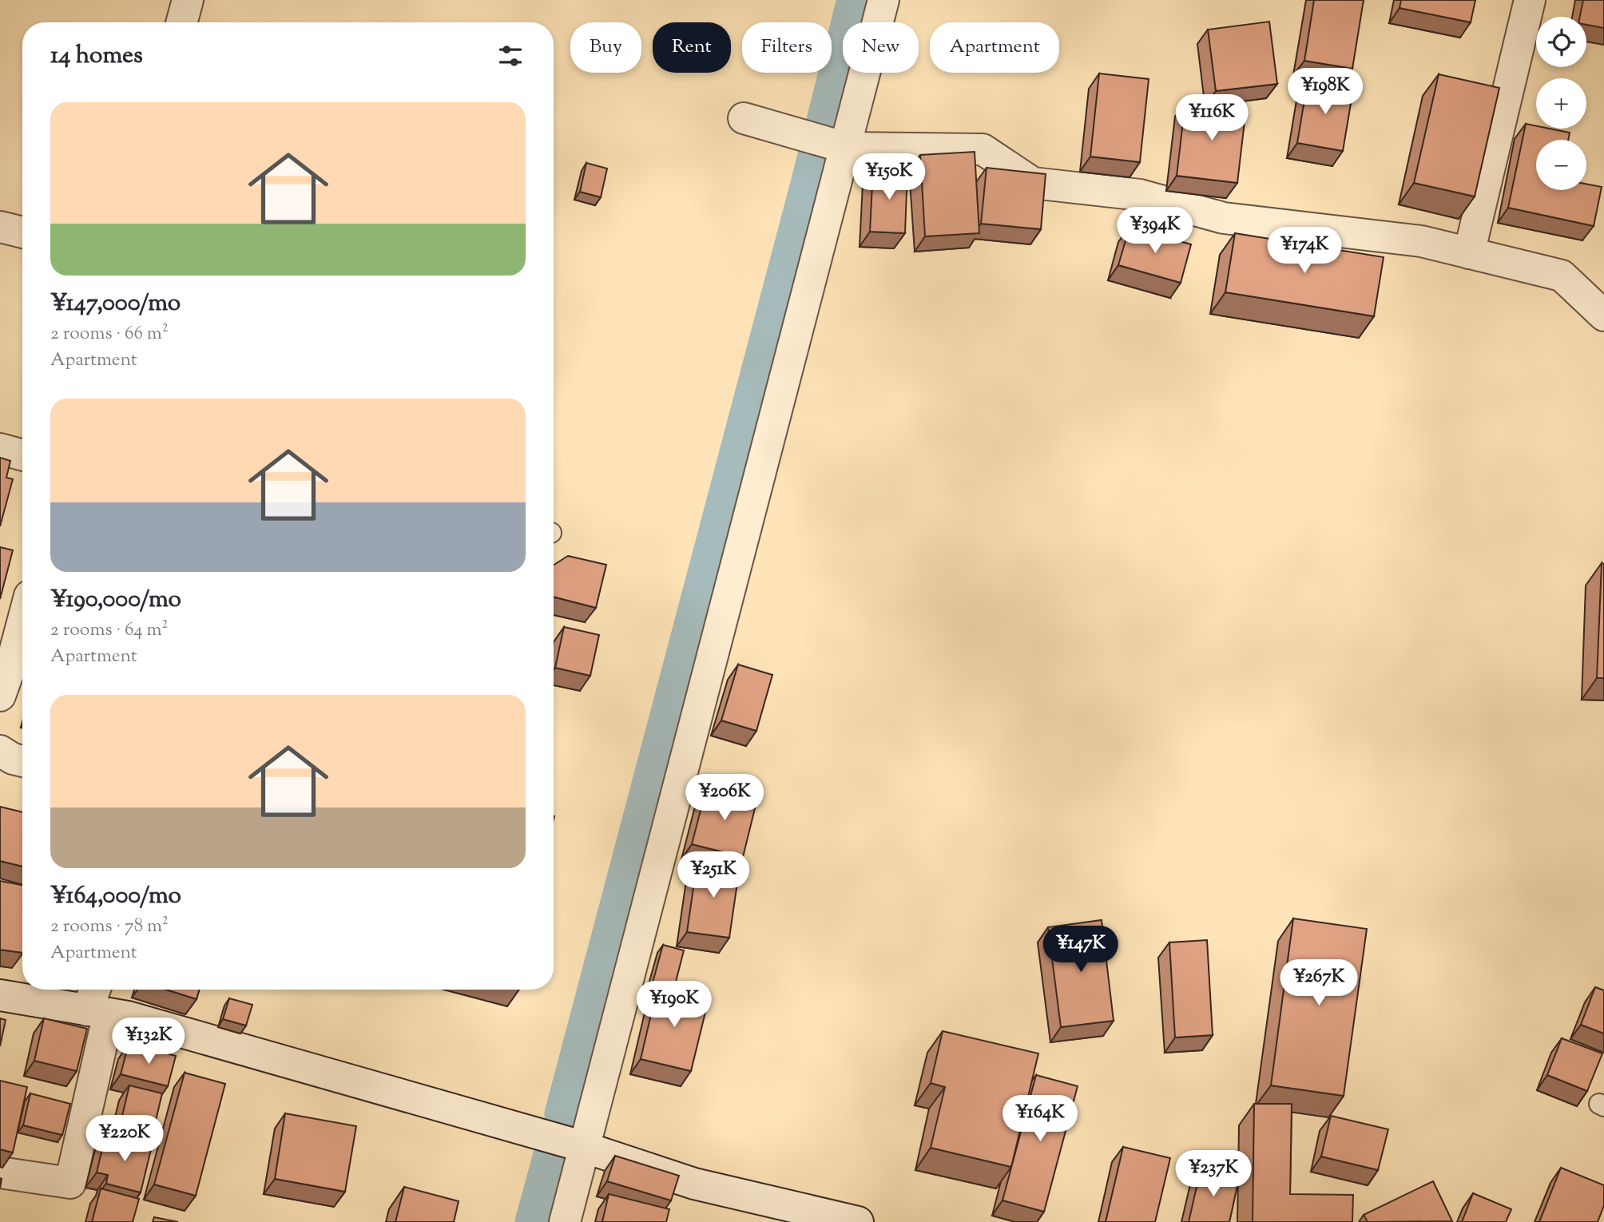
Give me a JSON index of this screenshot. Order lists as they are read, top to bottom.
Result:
{
  "page": {
    "map_buttons": ["+", "−"],
    "chip": [
      "Buy",
      "Rent",
      "Filters",
      "New",
      "Apartment"
    ],
    "heading": "14 homes",
    "price": [
      "¥198K",
      "¥116K",
      "¥150K",
      "¥394K",
      "¥174K",
      "¥206K",
      "¥251K",
      "¥147K",
      "¥267K",
      "¥190K",
      "¥132K",
      "¥164K",
      "¥220K",
      "¥237K"
    ],
    "list": [
      {
        "name": "¥147,000/mo",
        "note": "2 rooms · 66 m² · Apartment"
      },
      {
        "name": "¥190,000/mo",
        "note": "2 rooms · 64 m² · Apartment"
      },
      {
        "name": "¥164,000/mo",
        "note": "2 rooms · 78 m² · Apartment"
      }
    ]
  }
}
